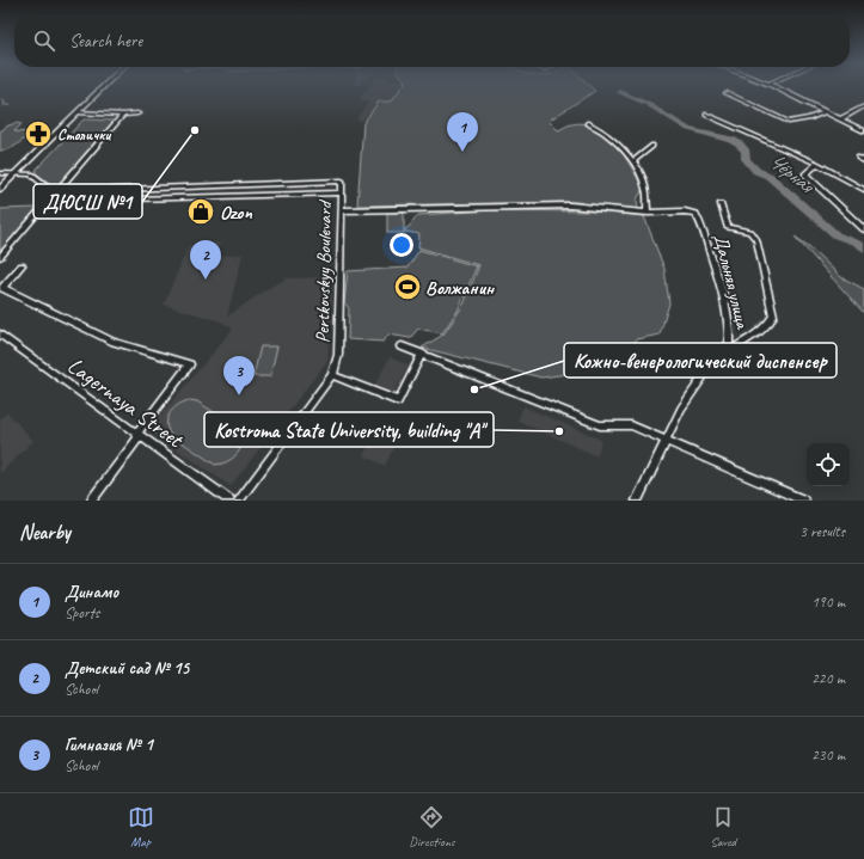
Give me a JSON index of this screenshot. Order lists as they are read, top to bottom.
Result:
{
  "streets": {
    "street": ["Pertkovskyy Boulevard", "Дальняя улица", "Lagernaya Street"]
  },
  "crossings": [
    ["Pertkovskyy Boulevard", "Дальняя улица"]
  ],
  "water": ["Чёрная"],
  "places": {
    "other": ["ДЮСШ №1", "Кожно-венерологический диспенсер", "Kostroma State University, building \"A\""],
    "pharmacy": ["Столички"],
    "shop": ["Ozon"],
    "sports": ["Волжанин"]
  },
  "page": {
    "search": "Search here",
    "pins": ["1", "2", "3"],
    "heading": ["Nearby", "3 results"],
    "list": [
      {
        "mark": "1",
        "name": "Динамо",
        "note": "Sports",
        "value": "190 m"
      },
      {
        "mark": "2",
        "name": "Детский сад № 15",
        "note": "School",
        "value": "220 m"
      },
      {
        "mark": "3",
        "name": "Гимназия № 1",
        "note": "School",
        "value": "230 m"
      }
    ],
    "nav": ["Map", "Directions", "Saved"]
  }
}
